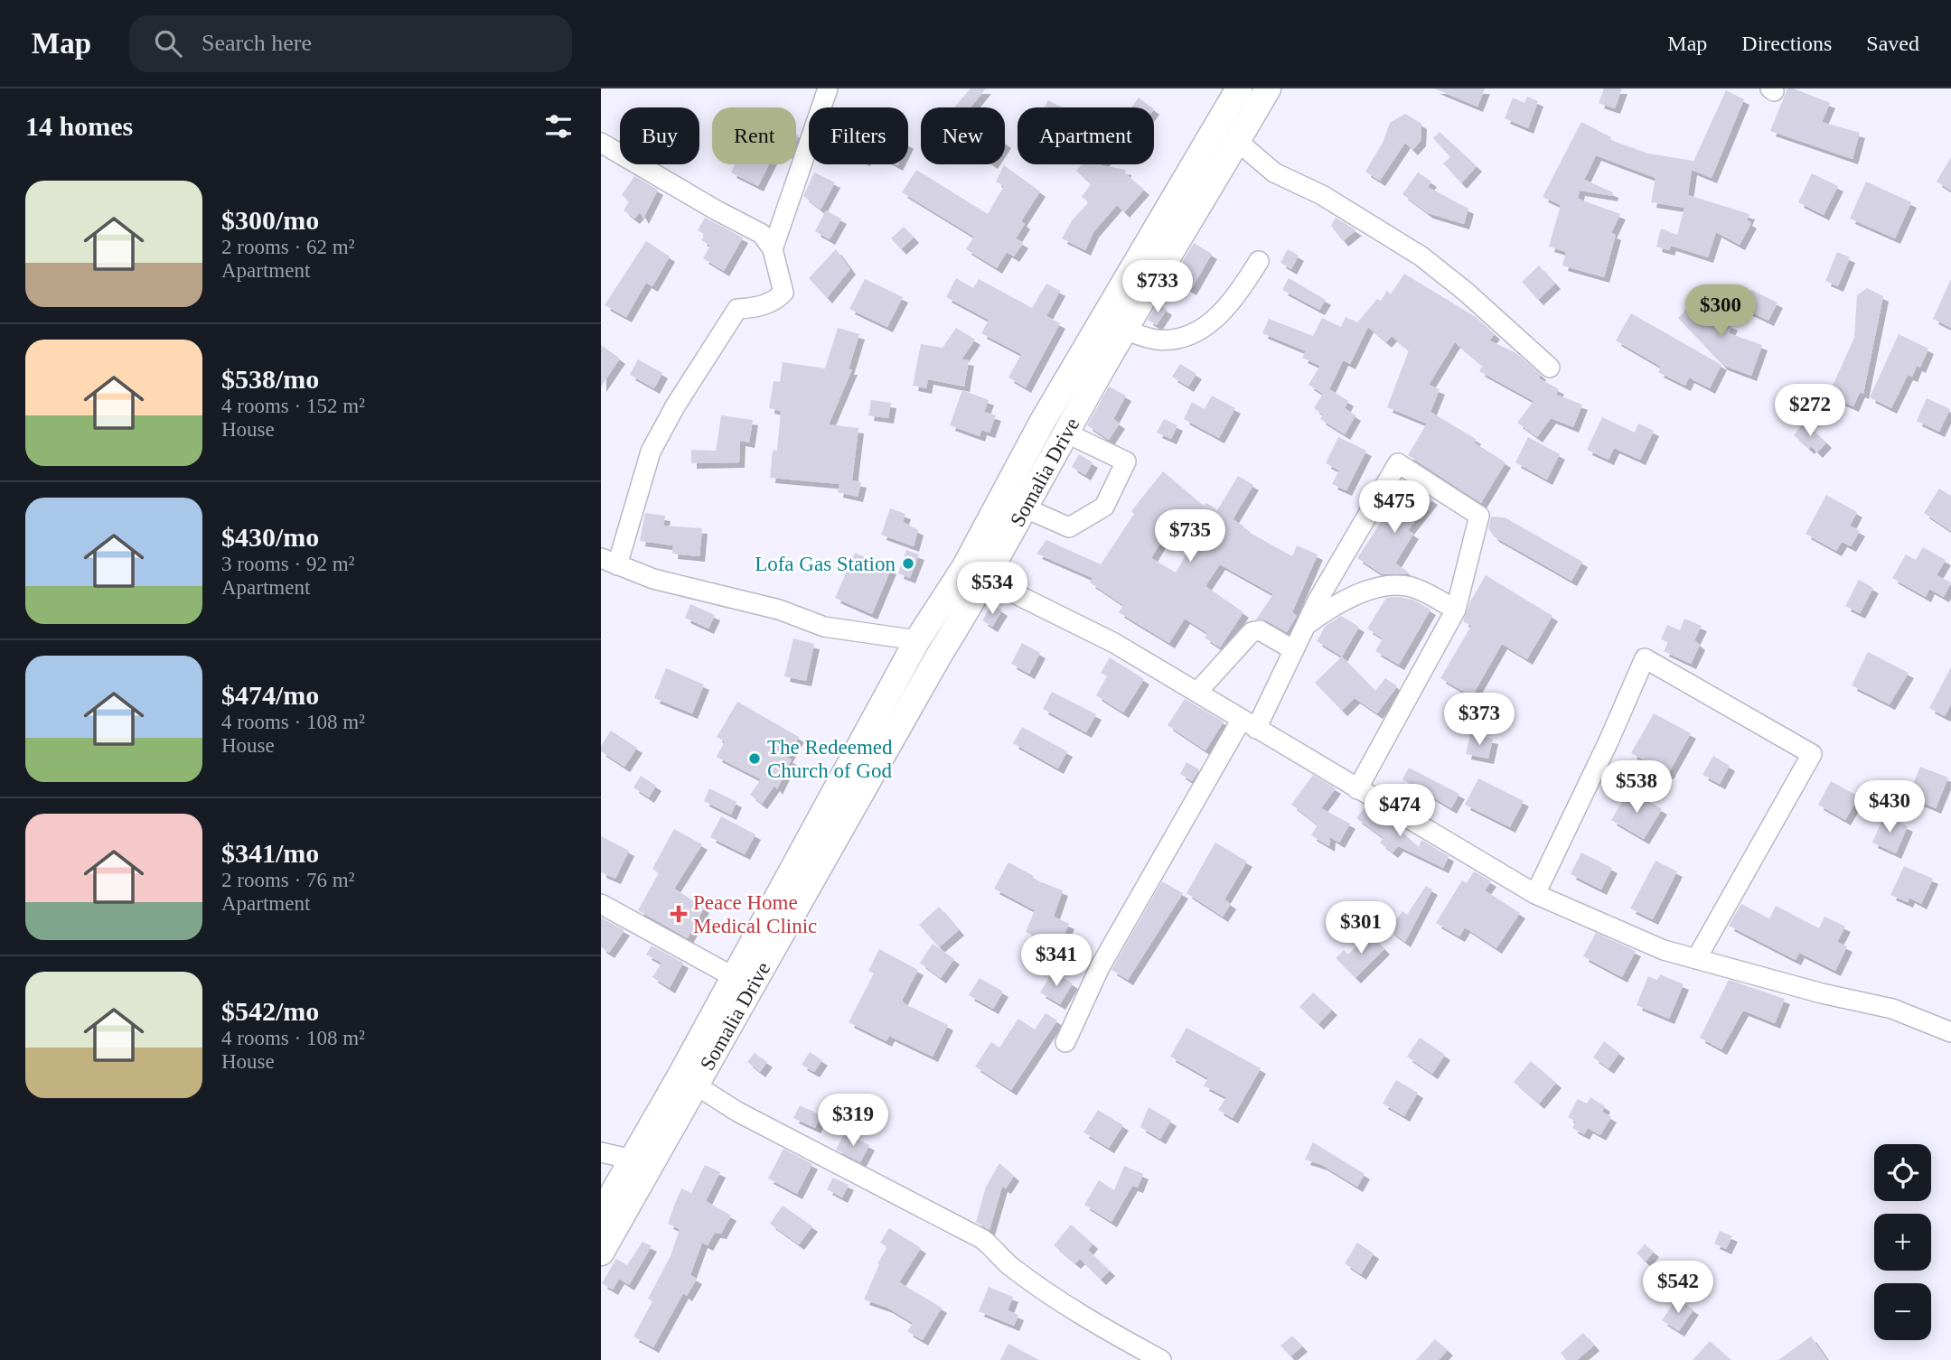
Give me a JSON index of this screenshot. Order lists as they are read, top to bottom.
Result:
{
  "streets": {
    "main road": ["Somalia Drive"]
  },
  "places": {
    "other": ["Lofa Gas Station", "The Redeemed Church of God"],
    "health": ["Peace Home Medical Clinic"]
  },
  "page": {
    "header": "Map",
    "search": "Search here",
    "nav": ["Map", "Directions", "Saved"],
    "heading": "14 homes",
    "chip": [
      "Buy",
      "Rent",
      "Filters",
      "New",
      "Apartment"
    ],
    "list": [
      {
        "name": "$300/mo",
        "note": "2 rooms · 62 m² · Apartment"
      },
      {
        "name": "$538/mo",
        "note": "4 rooms · 152 m² · House"
      },
      {
        "name": "$430/mo",
        "note": "3 rooms · 92 m² · Apartment"
      },
      {
        "name": "$474/mo",
        "note": "4 rooms · 108 m² · House"
      },
      {
        "name": "$341/mo",
        "note": "2 rooms · 76 m² · Apartment"
      },
      {
        "name": "$542/mo",
        "note": "4 rooms · 108 m² · House"
      }
    ],
    "price": [
      "$733",
      "$300",
      "$272",
      "$475",
      "$735",
      "$534",
      "$373",
      "$538",
      "$430",
      "$474",
      "$301",
      "$341",
      "$319",
      "$542"
    ],
    "map_buttons": ["+", "−"]
  }
}
